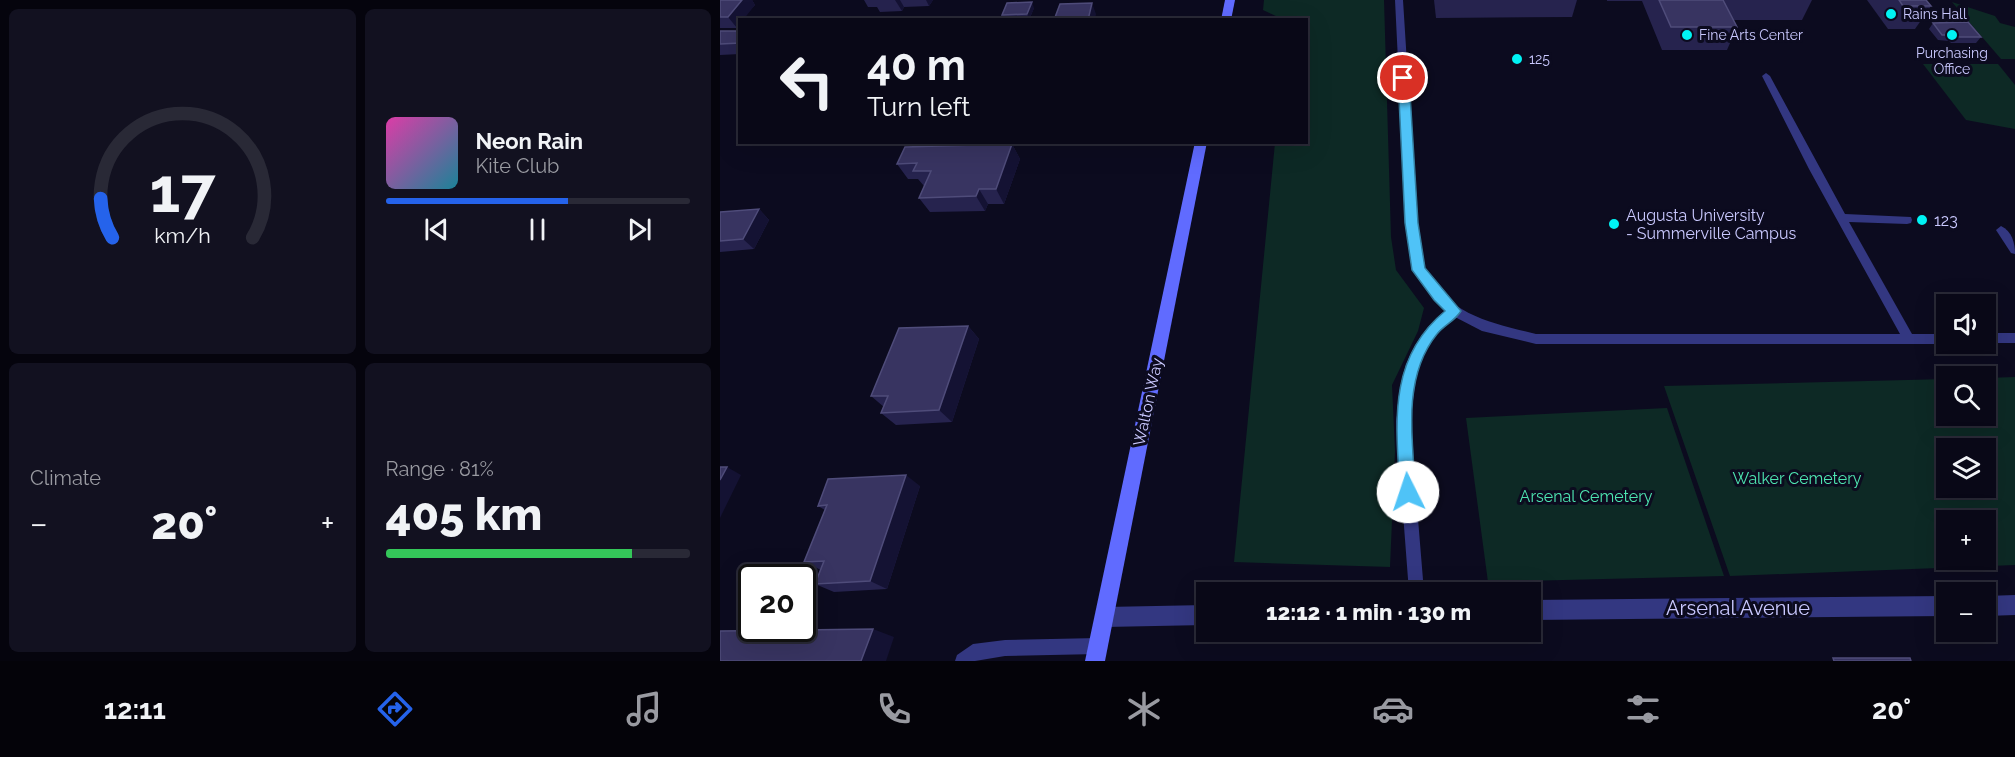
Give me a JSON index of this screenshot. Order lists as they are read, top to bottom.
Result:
{
  "streets": {
    "main road": ["Walton Way"],
    "street": ["Arsenal Avenue"]
  },
  "parks": ["Walker Cemetery", "Arsenal Cemetery"],
  "places": [
    "Rains Hall",
    "Fine Arts Center",
    "Purchasing Office",
    "125",
    "123",
    "Augusta University - Summerville Campus"
  ],
  "page": {
    "turn": ["40 m", "Turn left"],
    "song": ["Neon Rain", "Kite Club"],
    "map_buttons": ["+", "−"],
    "tile": [
      "Climate",
      ["Range · 81%", "405 km"]
    ],
    "heat": ["−", "20°", "+"],
    "limit": "20",
    "trip": "12:12 · 1 min · 130 m",
    "tabs": ["12:11", "20°"],
    "gauge": ["17", "km/h"]
  }
}
